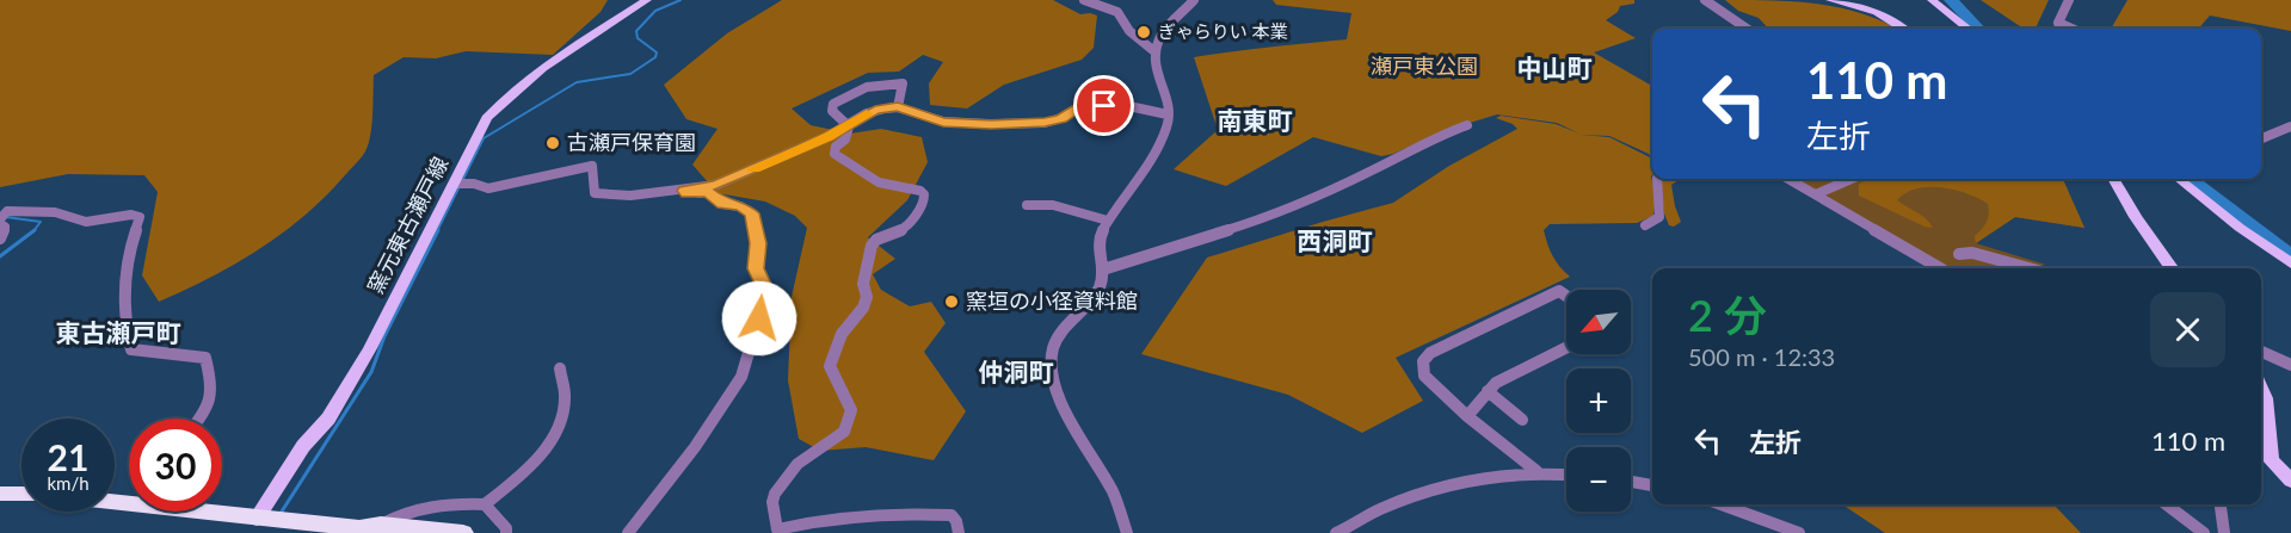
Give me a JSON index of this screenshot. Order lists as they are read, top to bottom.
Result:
{
  "streets": {
    "main road": ["窯元東古瀬戸線"]
  },
  "districts": [
    "中山町",
    "南東町",
    "西洞町",
    "東古瀬戸町",
    "仲洞町"
  ],
  "parks": ["瀬戸東公園"],
  "places": ["ぎゃらりい 本業", "古瀬戸保育園", "窯垣の小径資料館"],
  "north": "bottom left",
  "page": {
    "turn": ["110 m", "左折"],
    "heading": ["2 分", "500 m · 12:33"],
    "map_buttons": ["+", "−"],
    "list": [
      {
        "name": "左折",
        "value": "110 m"
      }
    ],
    "speed": "21 km/h",
    "limit": "30"
  }
}
